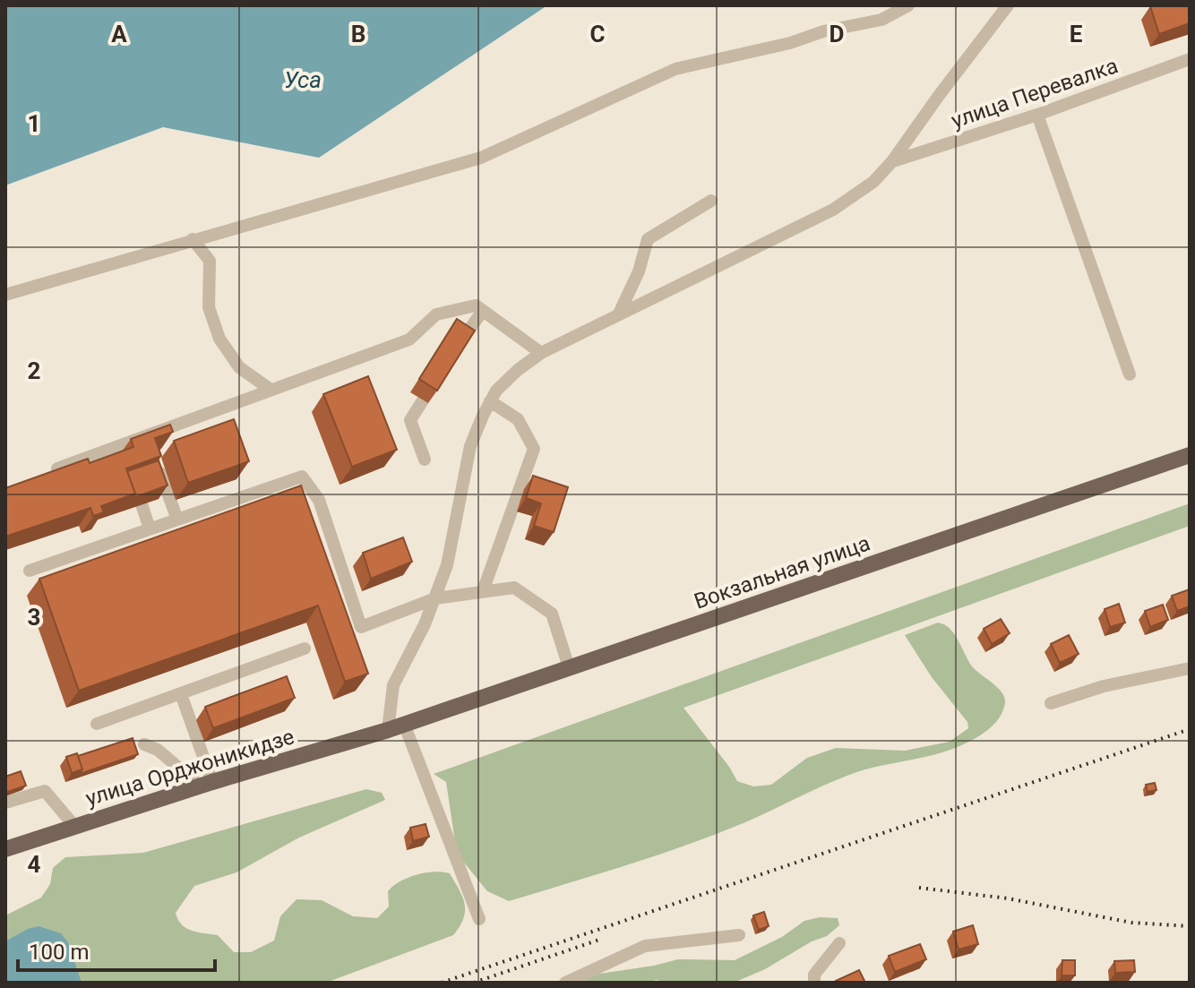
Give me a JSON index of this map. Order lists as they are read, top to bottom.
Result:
{
  "streets": {
    "main road": ["Вокзальная улица", "улица Орджоникидзе"],
    "street": ["улица Перевалка"]
  },
  "crossings": [
    ["Вокзальная улица", "улица Орджоникидзе"]
  ],
  "water": ["Уса"],
  "scale_bar": "100 m",
  "grid": {
    "columns": [
      "A",
      "B",
      "C",
      "D",
      "E"
    ],
    "rows": [
      "1",
      "2",
      "3",
      "4"
    ]
  }
}
